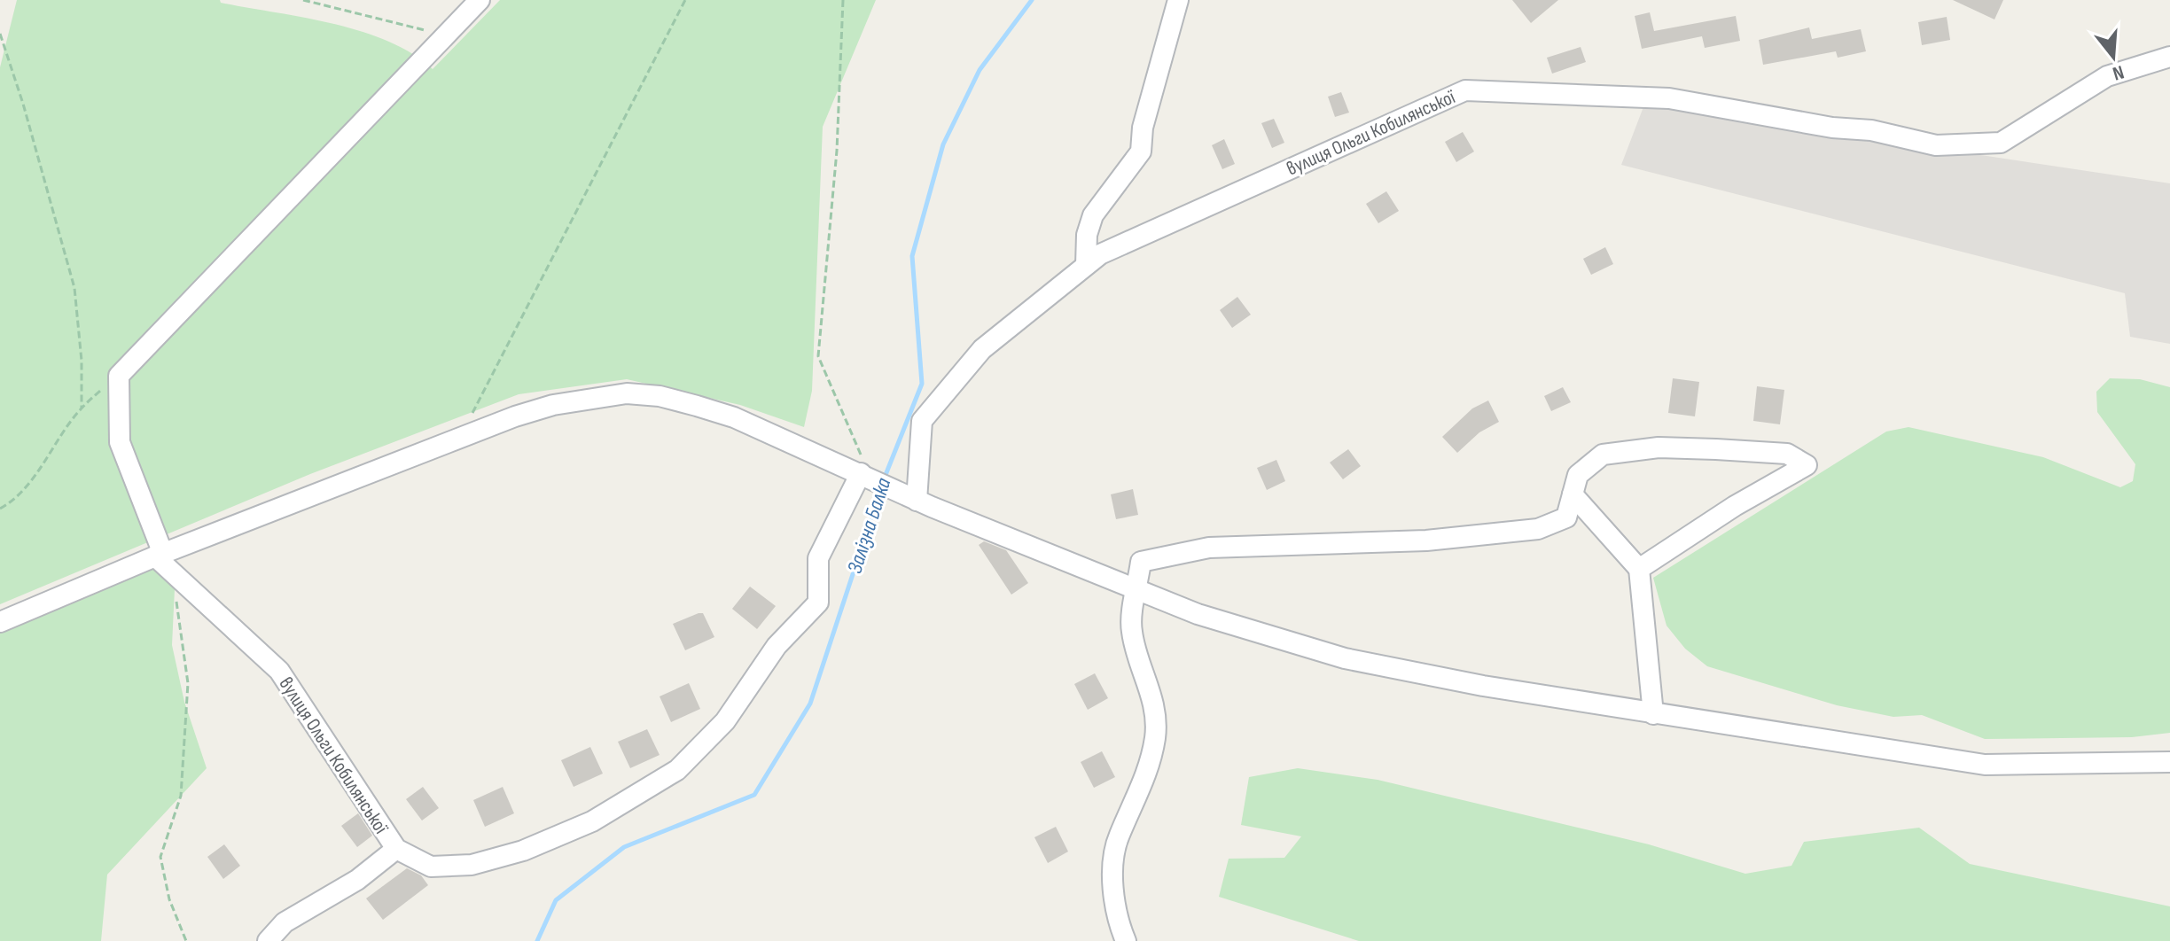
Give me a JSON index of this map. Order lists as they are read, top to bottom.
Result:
{
  "streets": {
    "street": ["вулиця Ольги Кобилянської"]
  },
  "water": ["Залізна Балка"],
  "north": "bottom"
}
